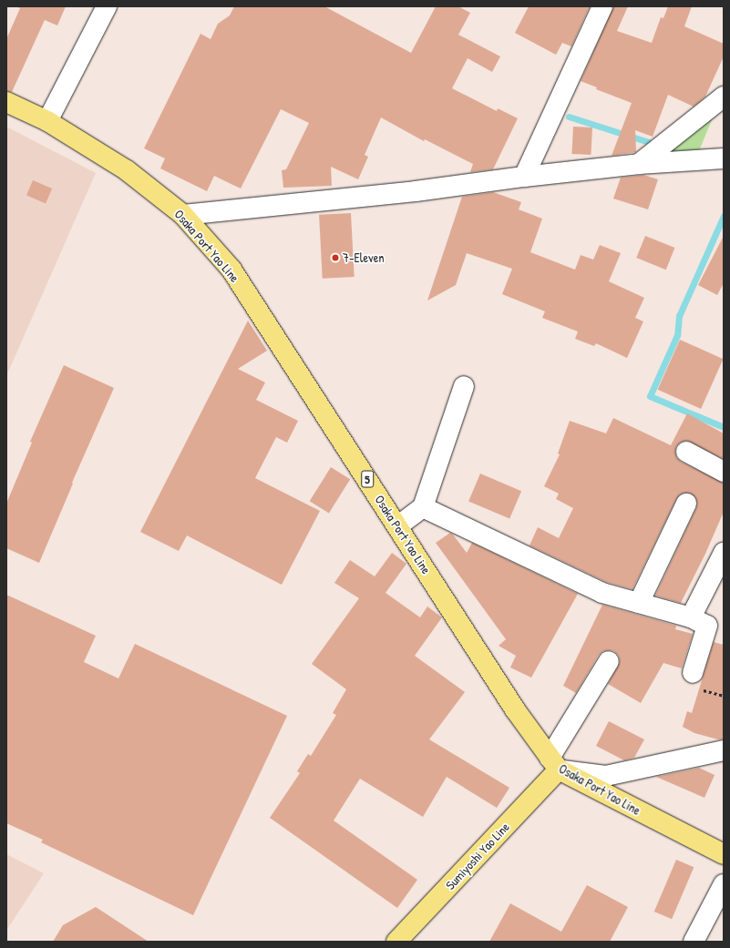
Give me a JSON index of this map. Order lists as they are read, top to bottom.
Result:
{
  "streets": {
    "main road": ["Osaka Port Yao Line", "5", "Sumiyoshi Yao Line"]
  },
  "crossings": [
    ["Osaka Port Yao Line", "Sumiyoshi Yao Line"]
  ],
  "places": ["7-Eleven"]
}
